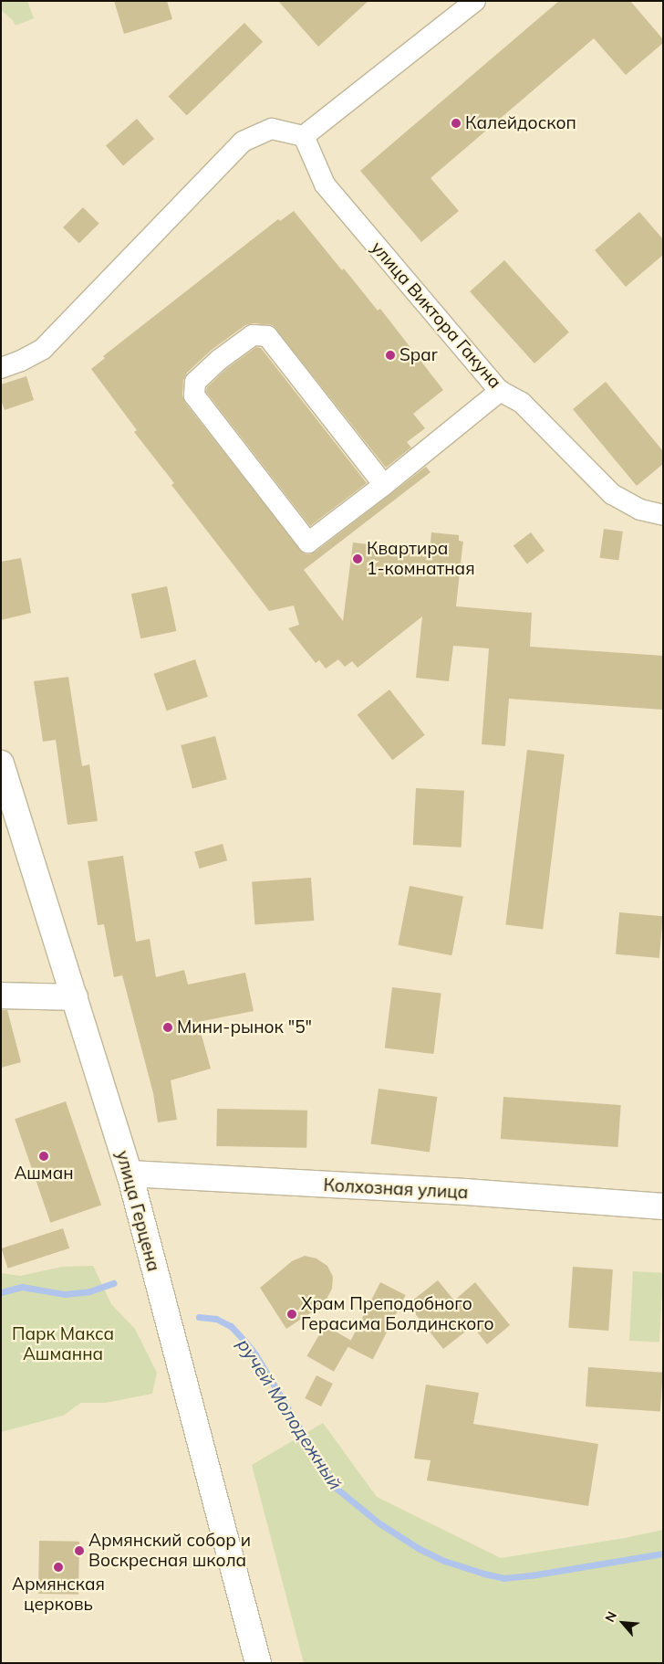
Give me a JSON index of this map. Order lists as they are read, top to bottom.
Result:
{
  "streets": {
    "main road": ["Колхозная улица", "улица Герцена"],
    "street": ["улица Виктора Гакуна"]
  },
  "crossings": [
    ["Колхозная улица", "улица Герцена"]
  ],
  "water": ["ручей Молодежный"],
  "parks": ["Парк Макса Ашманна"],
  "places": [
    "Калейдоскоп",
    "Spar",
    "Квартира 1-комнатная",
    "Мини-рынок \"5\"",
    "Ашман",
    "Храм Преподобного Герасима Болдинского",
    "Армянский собор и Воскресная школа",
    "Армянская церковь"
  ],
  "north": "top left"
}
